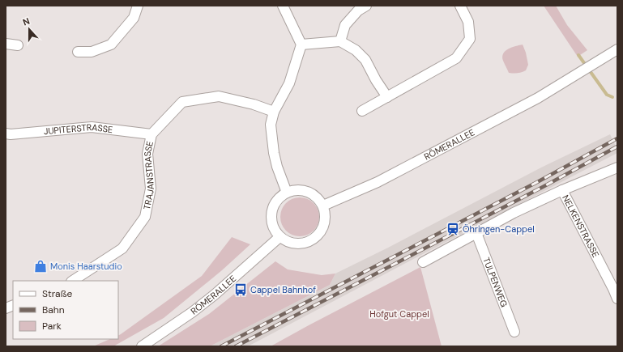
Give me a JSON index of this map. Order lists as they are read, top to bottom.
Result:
{
  "streets": {
    "street": [
      "JUPITERSTRASSE",
      "RÖMERALLEE",
      "TRAJANSTRASSE",
      "NELKENSTRASSE",
      "TULPENWEG"
    ]
  },
  "crossings": [
    ["JUPITERSTRASSE", "TRAJANSTRASSE"]
  ],
  "parks": ["Hofgut Cappel"],
  "places": {
    "station": ["Öhringen-Cappel"],
    "shop": ["Monis Haarstudio"],
    "bus stop": ["Cappel Bahnhof"]
  },
  "legend": ["Straße", "Bahn", "Park"],
  "north": "top"
}
